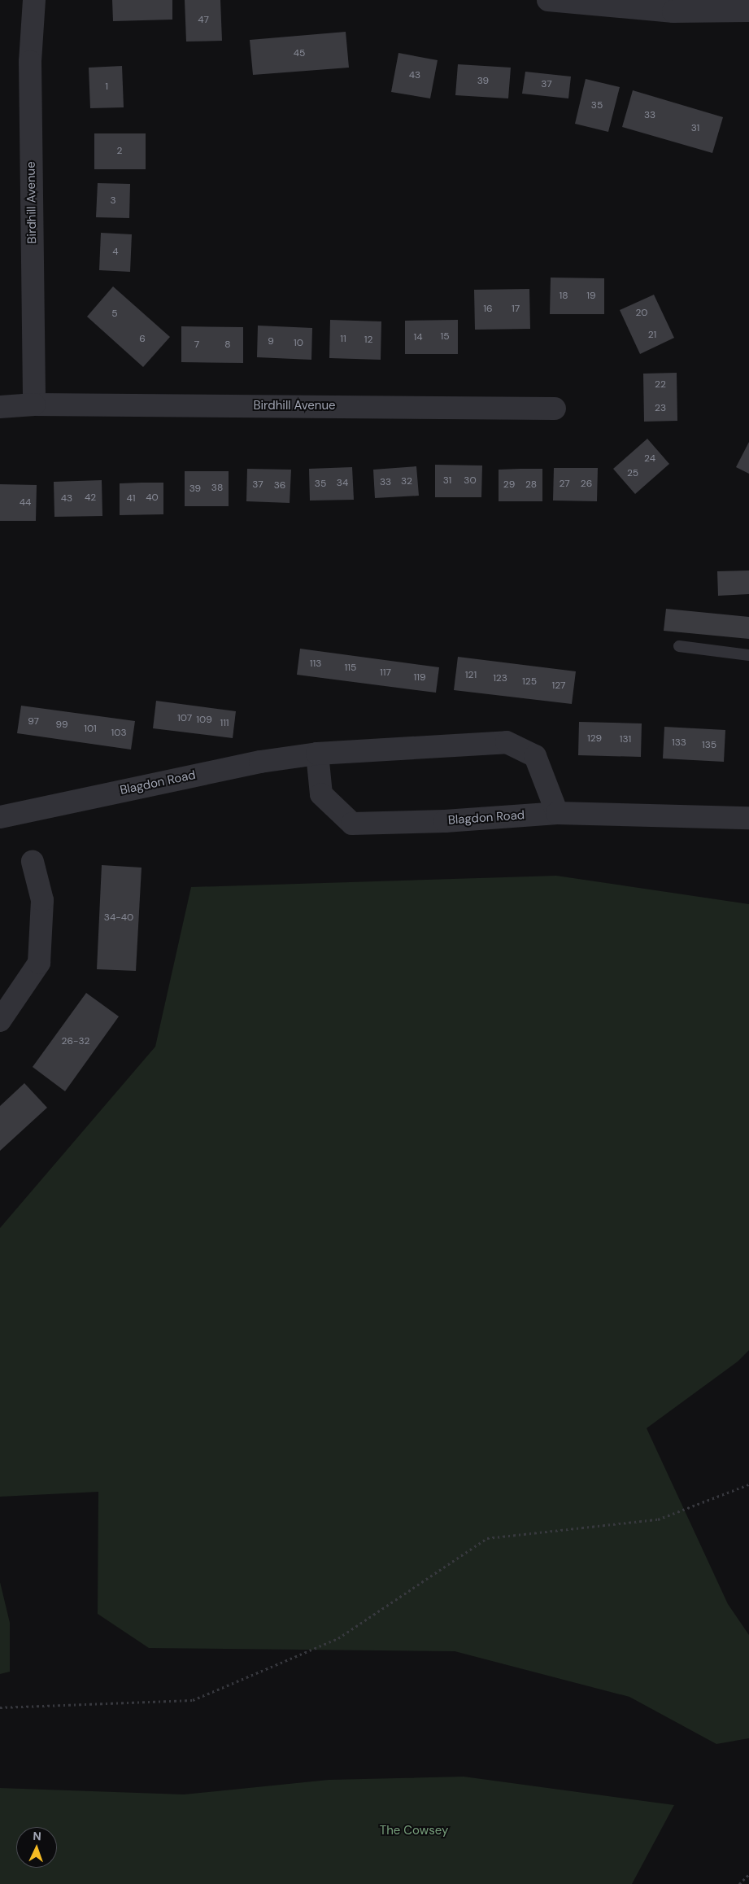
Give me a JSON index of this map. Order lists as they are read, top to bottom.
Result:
{
  "streets": {
    "street": ["Birdhill Avenue", "Blagdon Road"]
  },
  "parks": ["The Cowsey"],
  "house_numbers": [
    "47",
    "45",
    "43",
    "39",
    "37",
    "1",
    "35",
    "33",
    "31",
    "2",
    "3",
    "4",
    "18",
    "19",
    "16",
    "17",
    "20",
    "5",
    "21",
    "15",
    "14",
    "6",
    "11",
    "12",
    "9",
    "10",
    "7",
    "8",
    "22",
    "23",
    "24",
    "25",
    "31",
    "30",
    "32",
    "33",
    "34",
    "35",
    "27",
    "26",
    "37",
    "29",
    "28",
    "36",
    "38",
    "39",
    "42",
    "40",
    "43",
    "41",
    "44",
    "113",
    "115",
    "117",
    "121",
    "119",
    "123",
    "125",
    "127",
    "107",
    "109",
    "97",
    "111",
    "99",
    "101",
    "103",
    "129",
    "131",
    "133",
    "135",
    "34-40",
    "26-32"
  ],
  "north": "top"
}
